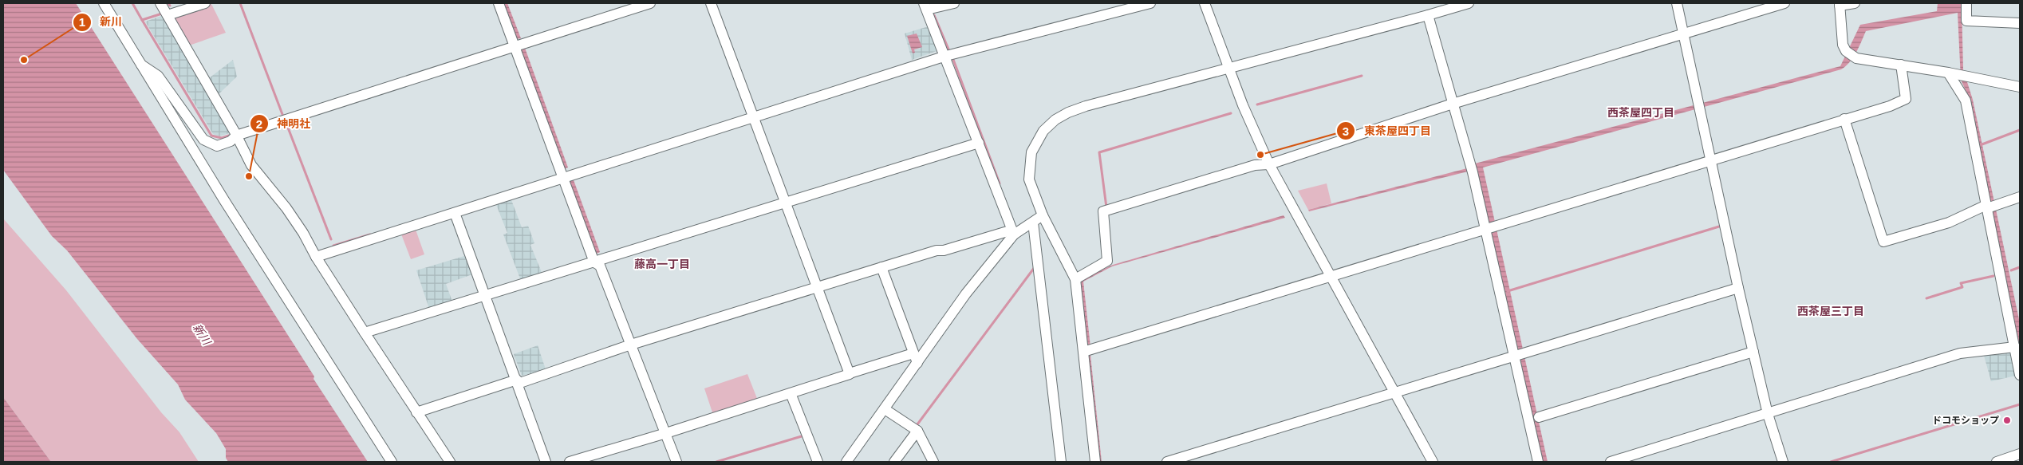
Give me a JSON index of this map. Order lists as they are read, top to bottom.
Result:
{
  "districts": ["西茶屋四丁目", "藤高一丁目", "西茶屋三丁目"],
  "water": ["新川"],
  "places": [
    "新川",
    "東茶屋四丁目",
    "神明社",
    "ドコモショップ"
  ]
}
